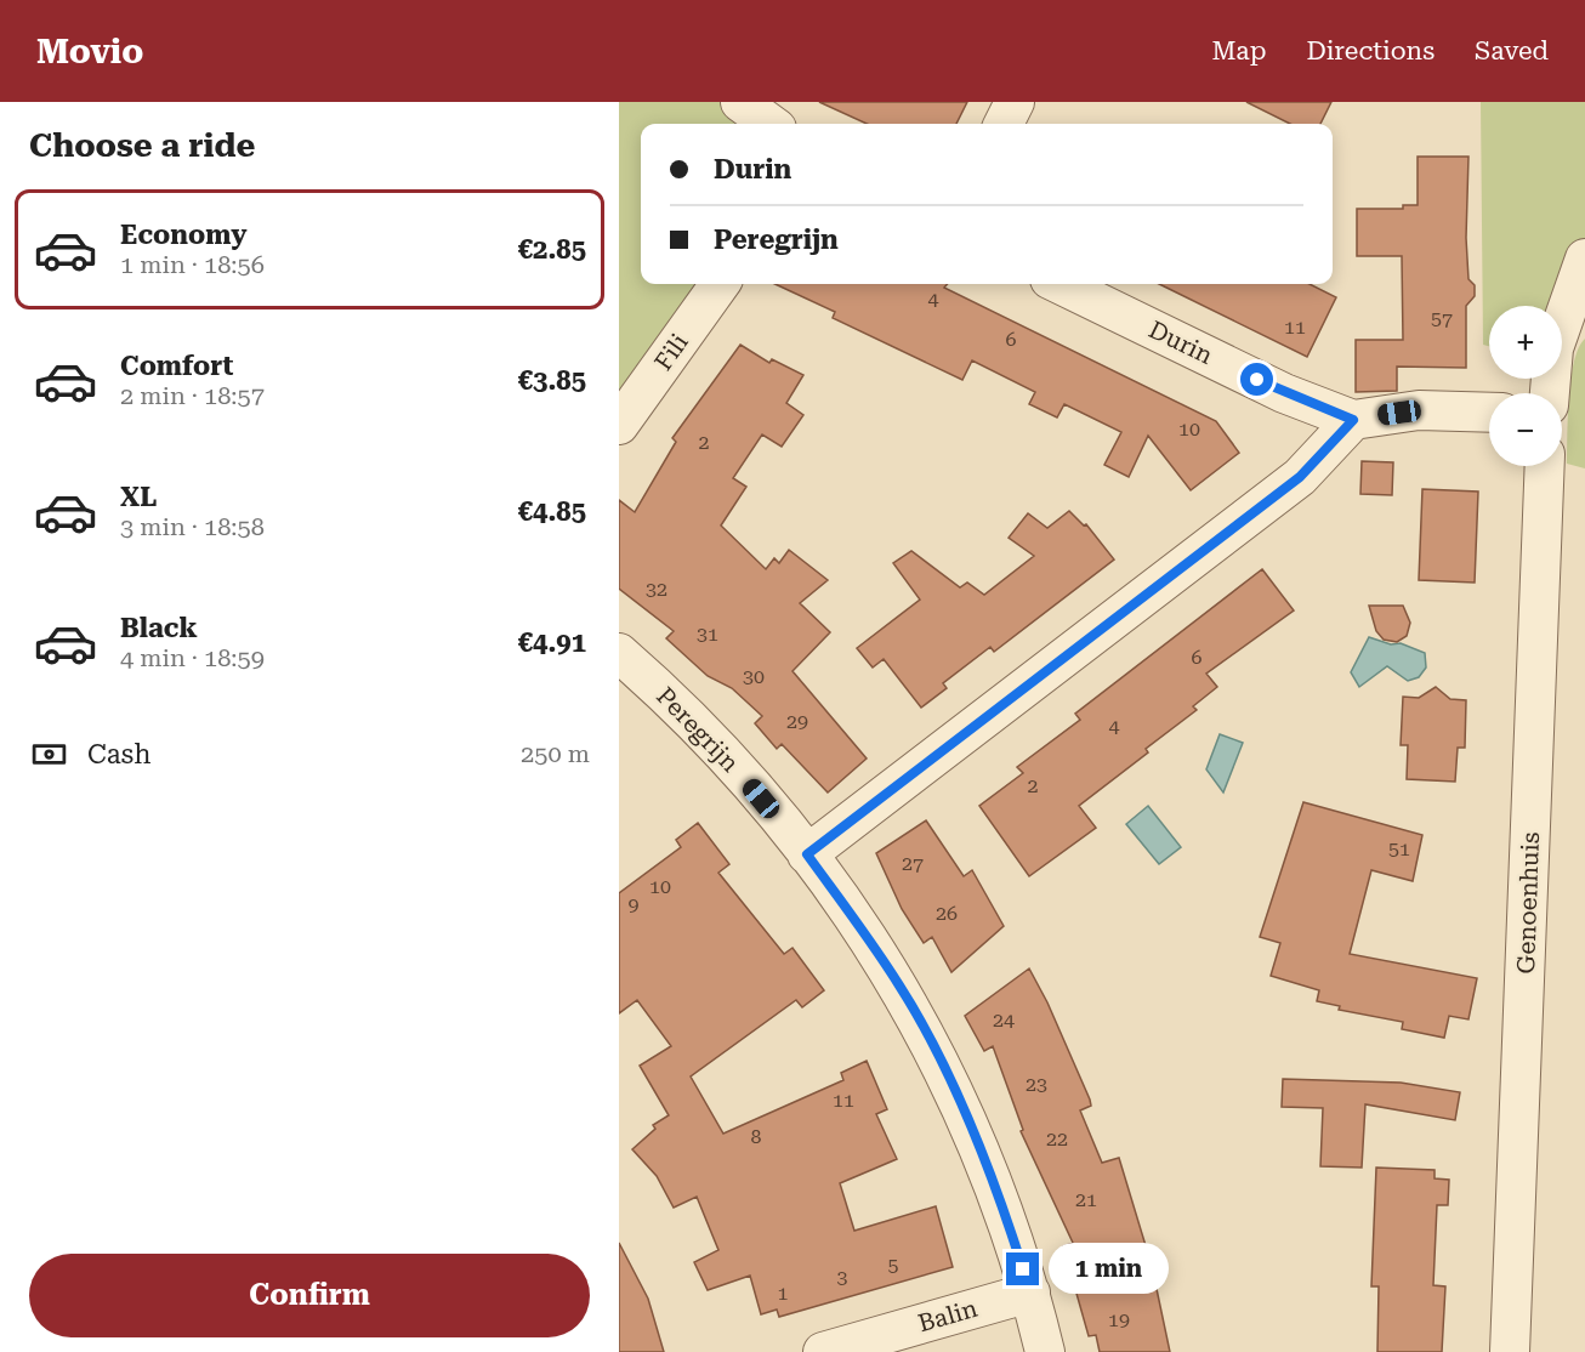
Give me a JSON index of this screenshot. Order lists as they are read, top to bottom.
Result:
{
  "streets": {
    "street": [
      "Durin",
      "Fili",
      "Peregrijn",
      "Genoenhuis",
      "Balin"
    ]
  },
  "crossings": [
    ["Peregrijn", "Balin"]
  ],
  "house_numbers": [
    "4",
    "57",
    "11",
    "6",
    "10",
    "2",
    "32",
    "31",
    "6",
    "30",
    "29",
    "4",
    "2",
    "51",
    "27",
    "10",
    "9",
    "26",
    "24",
    "23",
    "11",
    "8",
    "22",
    "21",
    "5",
    "3",
    "1",
    "19"
  ],
  "page": {
    "header": "Movio",
    "nav": ["Map", "Directions", "Saved"],
    "heading": "Choose a ride",
    "banner": ["Durin", "Peregrijn"],
    "list": [
      {
        "name": "Economy",
        "note": "1 min · 18:56",
        "value": "€2.85"
      },
      {
        "name": "Comfort",
        "note": "2 min · 18:57",
        "value": "€3.85"
      },
      {
        "name": "XL",
        "note": "3 min · 18:58",
        "value": "€4.85"
      },
      {
        "name": "Black",
        "note": "4 min · 18:59",
        "value": "€4.91"
      }
    ],
    "map_buttons": ["+", "−"],
    "pay": ["Cash", "250 m"],
    "buttons": "Confirm",
    "bubble": "1 min"
  }
}
